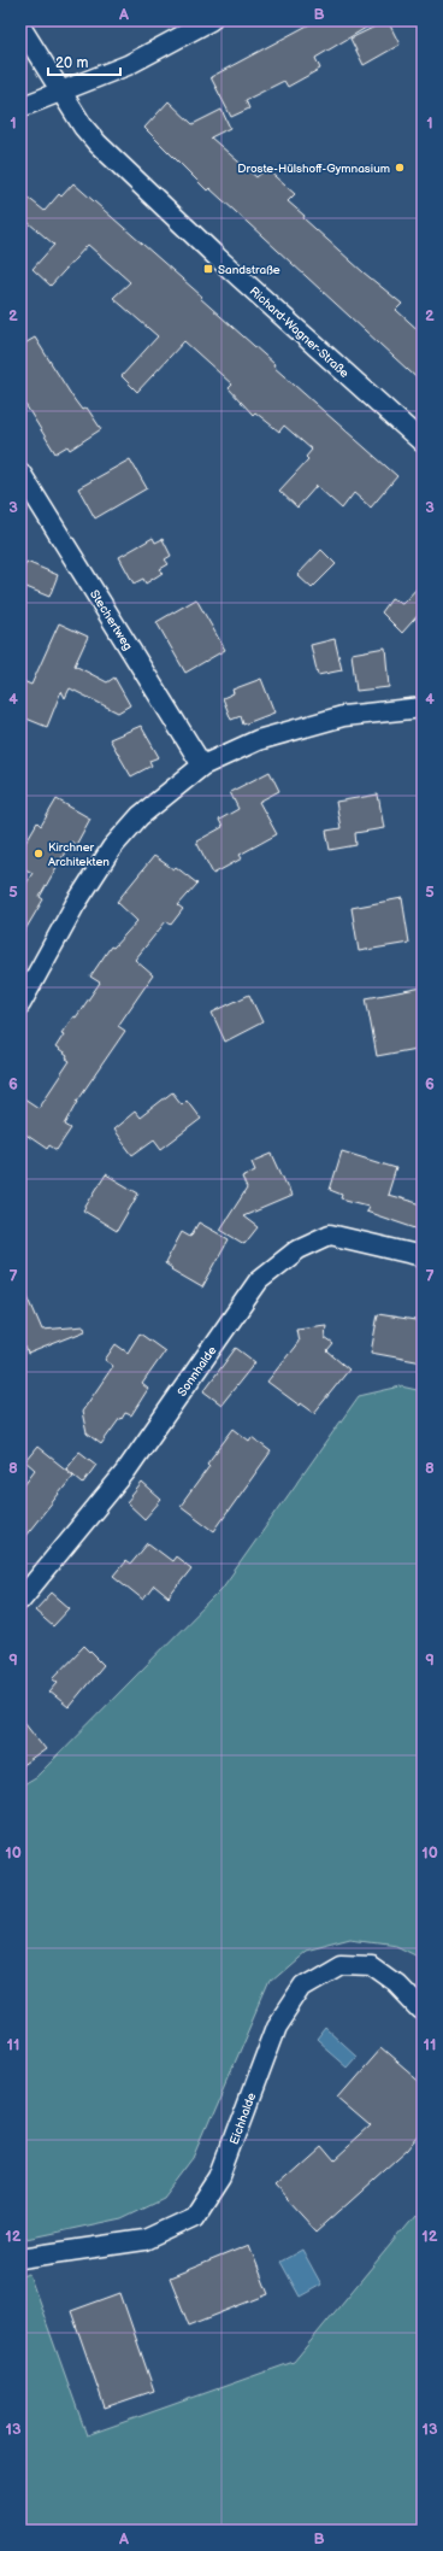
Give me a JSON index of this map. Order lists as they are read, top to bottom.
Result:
{
  "streets": {
    "street": [
      "Richard-Wagner-Straße",
      "Stechertweg",
      "Sonnhalde",
      "Eichhalde"
    ]
  },
  "places": {
    "other": ["Droste-Hülshoff-Gymnasium", "Kirchner Architekten"],
    "transit": ["Sandstraße"]
  },
  "scale_bar": "20 m",
  "grid": {
    "columns": ["A", "B"],
    "rows": [
      "1",
      "2",
      "3",
      "4",
      "5",
      "6",
      "7",
      "8",
      "9",
      "10",
      "11",
      "12",
      "13"
    ]
  }
}
